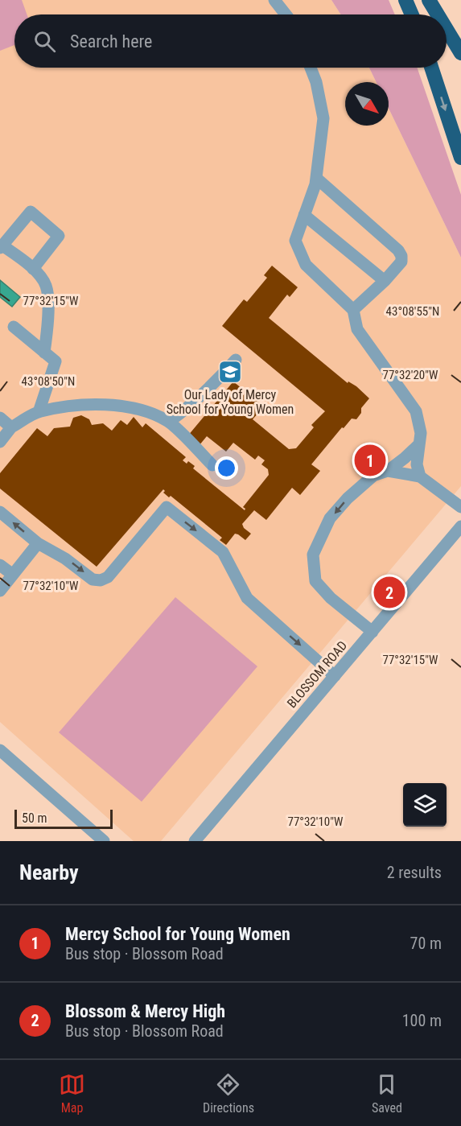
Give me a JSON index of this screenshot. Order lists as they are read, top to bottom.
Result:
{
  "streets": {
    "street": ["BLOSSOM ROAD"]
  },
  "places": {
    "school or university": ["Our Lady of Mercy School for Young Women"]
  },
  "scale_bar": "50 m",
  "north": "bottom right",
  "page": {
    "search": "Search here",
    "pins": ["1", "2"],
    "scale": "50 m",
    "heading": ["Nearby", "2 results"],
    "list": [
      {
        "mark": "1",
        "name": "Mercy School for Young Women",
        "note": "Bus stop · Blossom Road",
        "value": "70 m"
      },
      {
        "mark": "2",
        "name": "Blossom & Mercy High",
        "note": "Bus stop · Blossom Road",
        "value": "100 m"
      }
    ],
    "nav": ["Map", "Directions", "Saved"]
  },
  "coordinates": [
    "77°32'15\"W",
    "43°08'55\"N",
    "77°32'20\"W",
    "43°08'50\"N",
    "77°32'10\"W"
  ]
}
